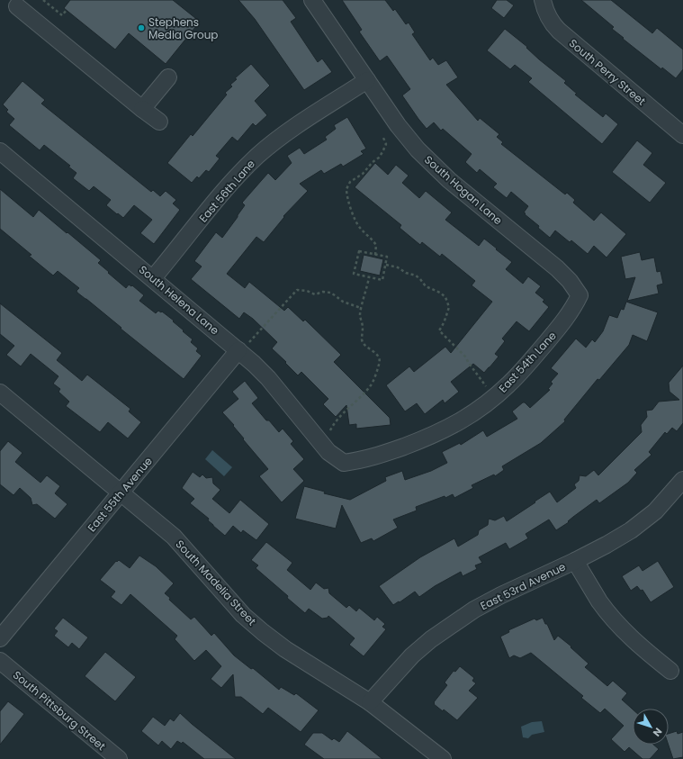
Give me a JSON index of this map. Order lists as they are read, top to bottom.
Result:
{
  "streets": {
    "street": [
      "South Perry Street",
      "South Hogan Lane",
      "East 56th Lane",
      "South Helena Lane",
      "East 54th Lane",
      "East 55th Avenue",
      "South Madelia Street",
      "East 53rd Avenue",
      "South Pittsburg Street"
    ]
  },
  "crossings": [
    ["South Hogan Lane", "East 56th Lane"],
    ["South Hogan Lane", "East 54th Lane"],
    ["East 56th Lane", "South Helena Lane"],
    ["South Helena Lane", "East 54th Lane"],
    ["South Helena Lane", "East 55th Avenue"],
    ["East 55th Avenue", "South Madelia Street"],
    ["South Madelia Street", "East 53rd Avenue"]
  ],
  "places": ["Stephens Media Group"],
  "north": "bottom right"
}
